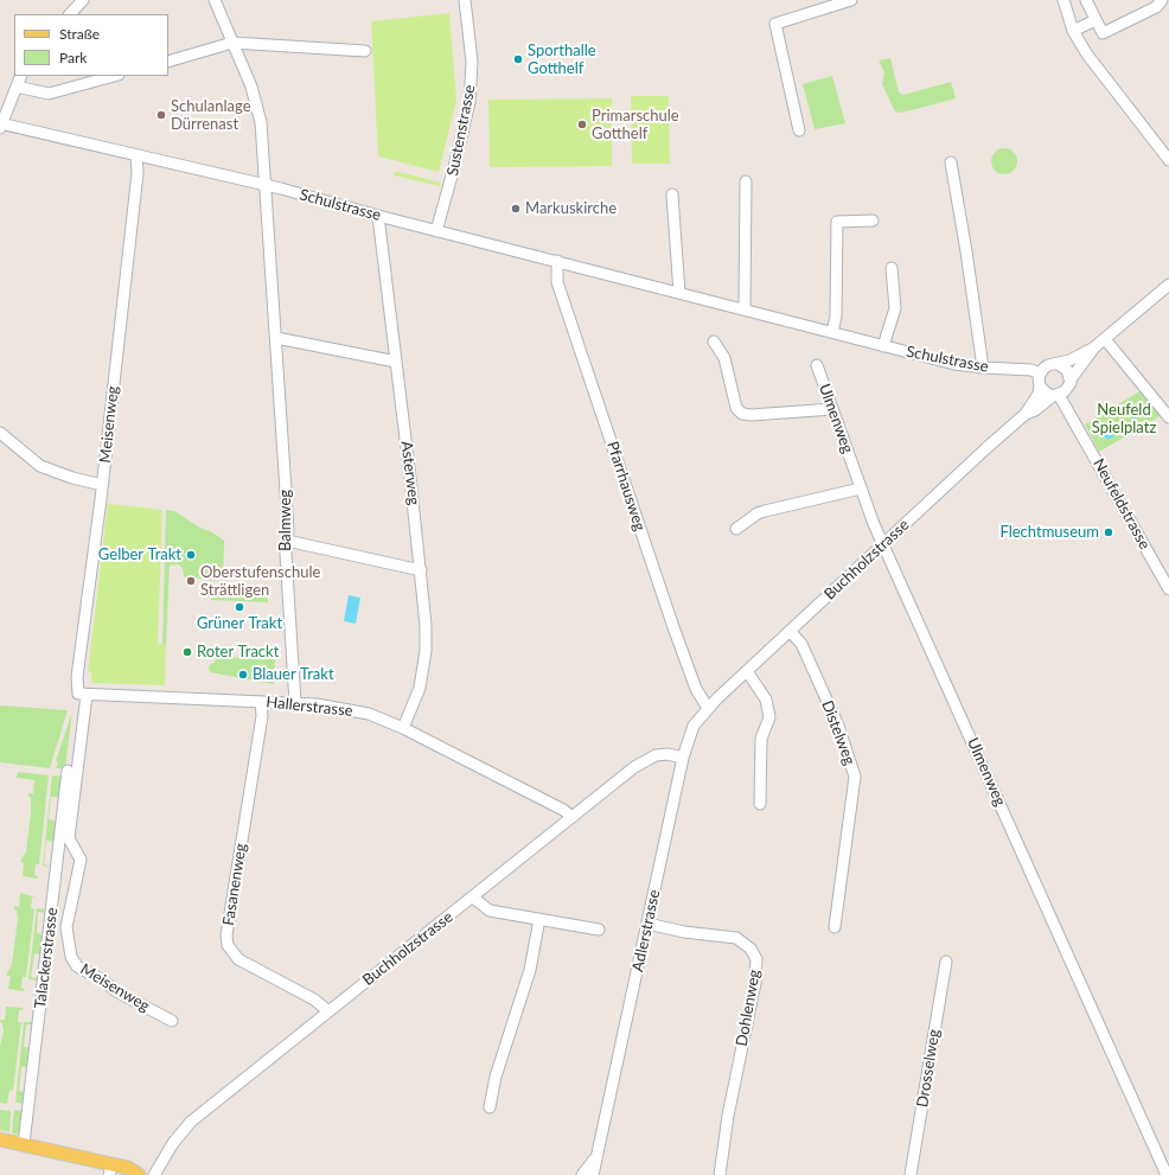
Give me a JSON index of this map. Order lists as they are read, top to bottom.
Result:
{
  "streets": {
    "street": [
      "Sustenstrasse",
      "Schulstrasse",
      "Ulmenweg",
      "Meisenweg",
      "Asterweg",
      "Pfarrhausweg",
      "Neufeldstrasse",
      "Balmweg",
      "Buchholzstrasse",
      "Hallerstrasse",
      "Distelweg",
      "Fasanenweg",
      "Adlerstrasse",
      "Talackerstrasse",
      "Dohlenweg",
      "Drosselweg"
    ]
  },
  "crossings": [
    ["Sustenstrasse", "Schulstrasse"],
    ["Schulstrasse", "Meisenweg"],
    ["Schulstrasse", "Asterweg"],
    ["Schulstrasse", "Pfarrhausweg"],
    ["Schulstrasse", "Neufeldstrasse"],
    ["Schulstrasse", "Balmweg"],
    ["Schulstrasse", "Buchholzstrasse"],
    ["Ulmenweg", "Buchholzstrasse"],
    ["Meisenweg", "Hallerstrasse"],
    ["Asterweg", "Hallerstrasse"],
    ["Pfarrhausweg", "Buchholzstrasse"],
    ["Pfarrhausweg", "Adlerstrasse"],
    ["Neufeldstrasse", "Buchholzstrasse"],
    ["Balmweg", "Hallerstrasse"],
    ["Buchholzstrasse", "Hallerstrasse"],
    ["Buchholzstrasse", "Distelweg"],
    ["Buchholzstrasse", "Fasanenweg"],
    ["Buchholzstrasse", "Adlerstrasse"],
    ["Hallerstrasse", "Fasanenweg"],
    ["Adlerstrasse", "Dohlenweg"]
  ],
  "parks": ["Neufeld Spielplatz"],
  "places": [
    "Sporthalle Gotthelf",
    "Schulanlage Dürrenast",
    "Primarschule Gotthelf",
    "Markuskirche",
    "Flechtmuseum",
    "Gelber Trakt",
    "Oberstufenschule Strättligen",
    "Grüner Trakt",
    "Roter Trackt",
    "Blauer Trakt"
  ],
  "legend": ["Straße", "Park"]
}
